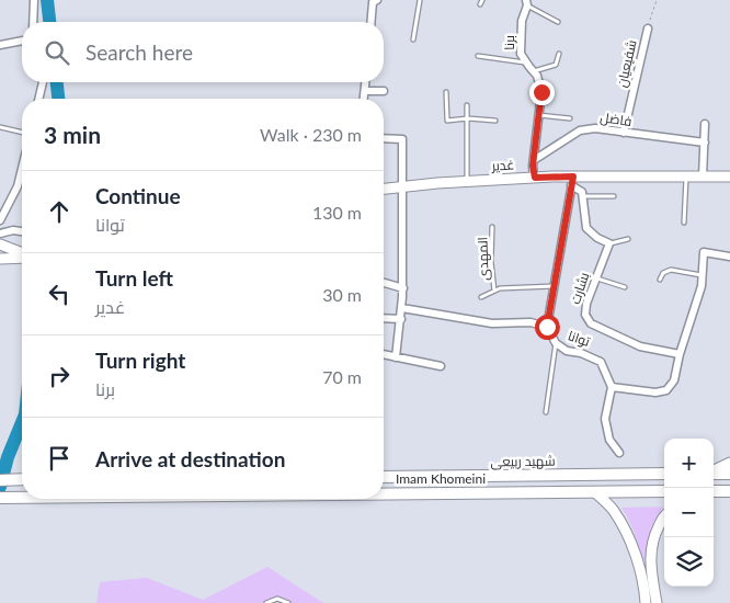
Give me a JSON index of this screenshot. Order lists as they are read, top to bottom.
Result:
{
  "streets": {
    "main road": ["شهید ربیعی", "Imam Khomeini"],
    "street": [
      "برنا",
      "شفیعیان",
      "فاضل",
      "غدیر",
      "بشارت",
      "توانا"
    ],
    "lane": ["المهدی"]
  },
  "crossings": [
    ["برنا", "فاضل"],
    ["برنا", "غدیر"],
    ["شفیعیان", "فاضل"]
  ],
  "page": {
    "search": "Search here",
    "heading": ["3 min", "Walk · 230 m"],
    "list": [
      ["Continue", "توانا", "130 m"],
      ["Turn left", "غدیر", "30 m"],
      ["Turn right", "برنا", "70 m"],
      "Arrive at destination"
    ],
    "map_buttons": ["+", "−"]
  }
}
